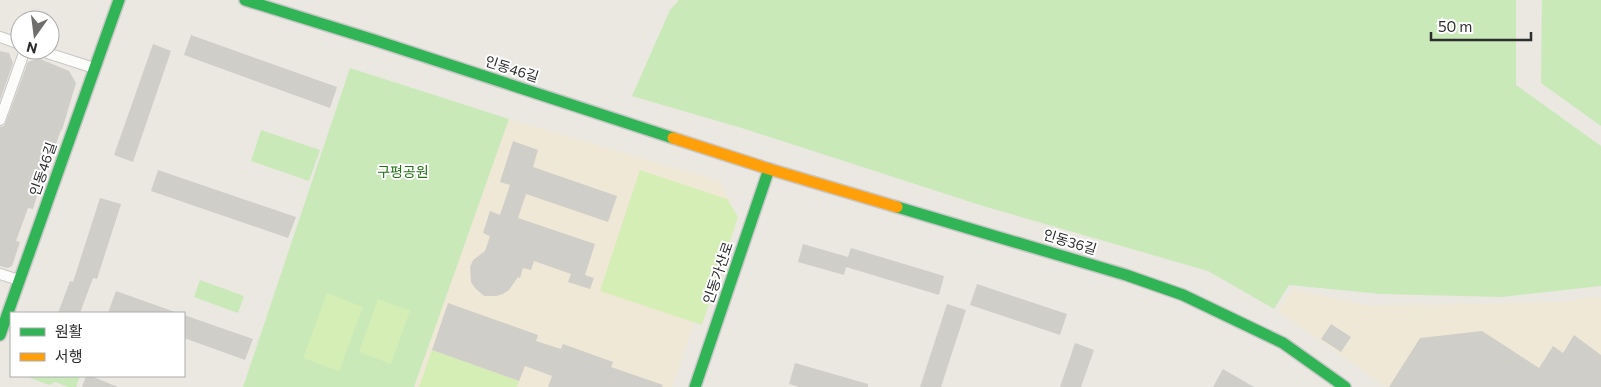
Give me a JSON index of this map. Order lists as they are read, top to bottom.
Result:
{
  "streets": {
    "street": ["인동46길", "인동36길", "인동가산로"]
  },
  "crossings": [
    ["인동46길", "인동36길"],
    ["인동46길", "인동가산로"],
    ["인동36길", "인동가산로"]
  ],
  "parks": ["구평공원"],
  "legend": ["원활", "서행"],
  "scale_bar": "50 m",
  "north": "bottom"
}
